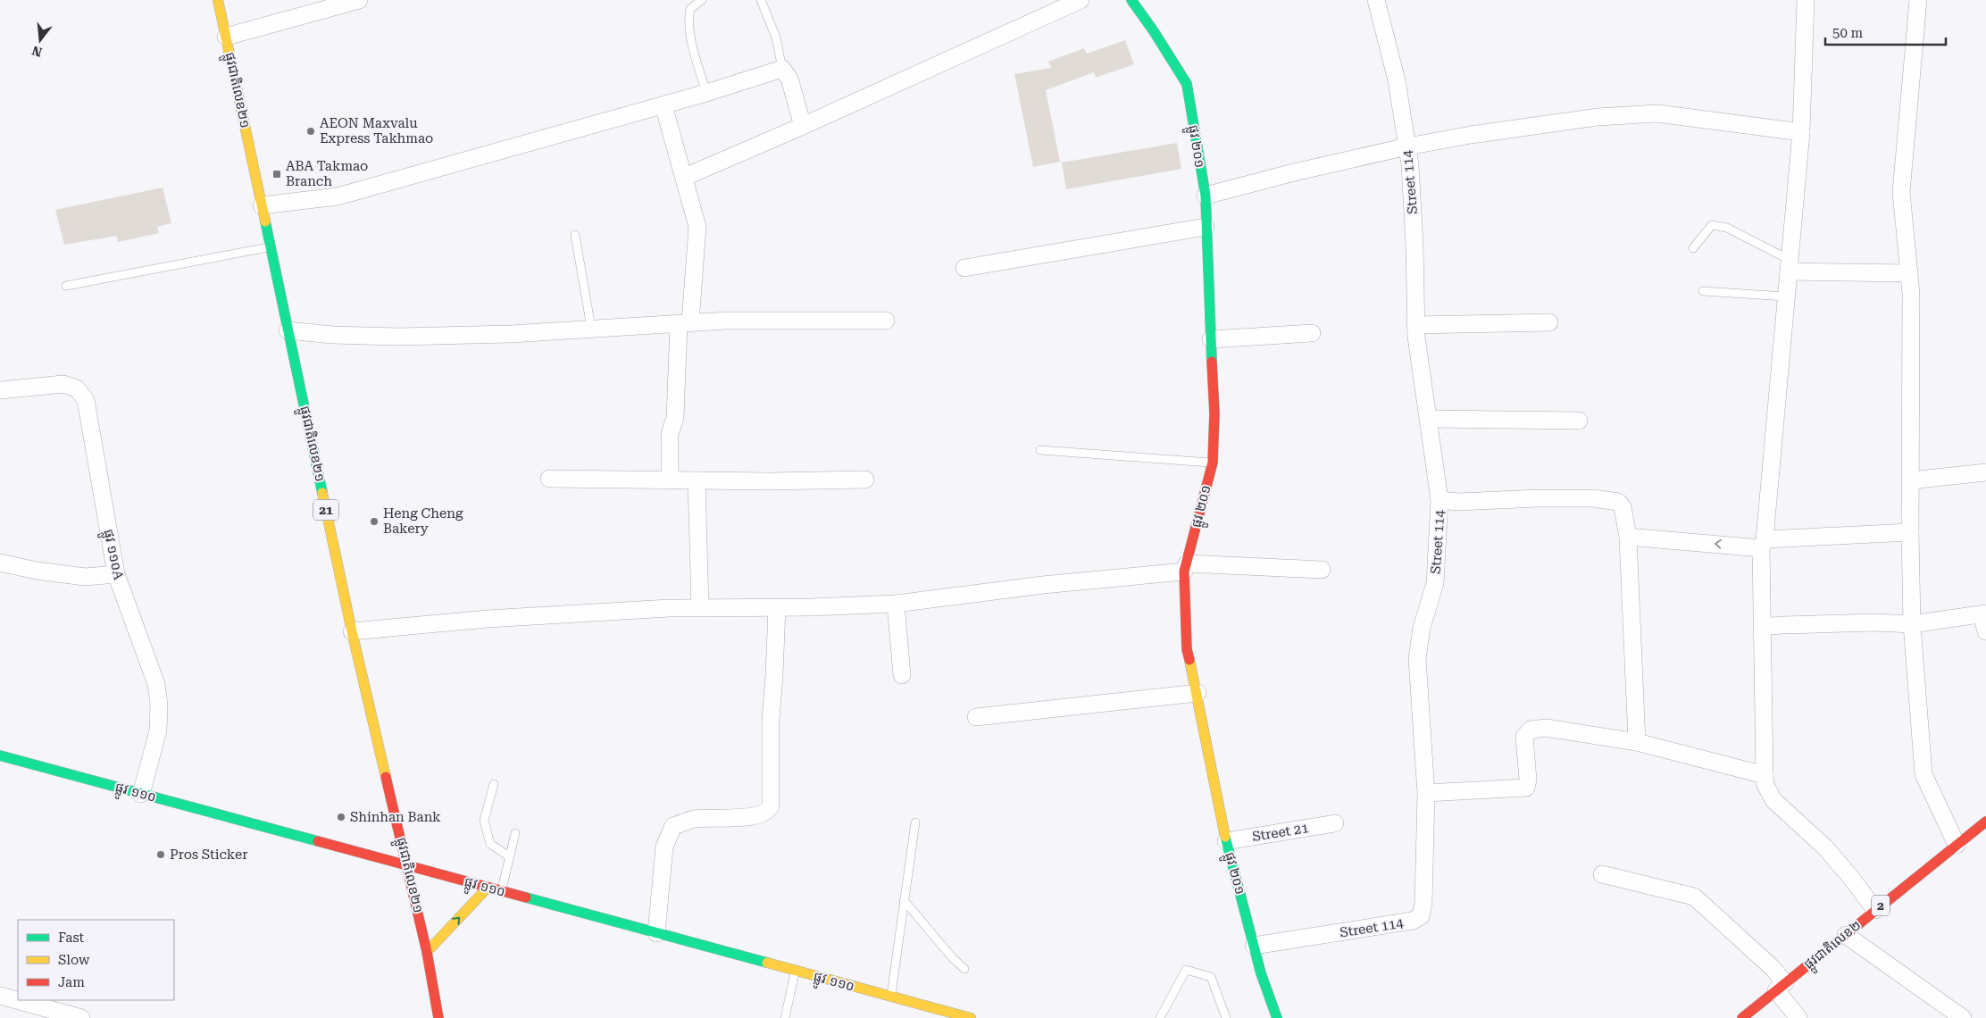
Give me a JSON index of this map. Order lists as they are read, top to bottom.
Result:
{
  "streets": {
    "main road": [
      "ផ្លូវជាតិលេខ២១",
      "ផ្លូវ ២០១",
      "21",
      "ផ្លូវ ១១០",
      "2",
      "ផ្លូវជាតិលេខ២"
    ],
    "street": ["Street 114", "ផ្លូវ ១១០A", "Street 21"]
  },
  "crossings": [
    ["ផ្លូវជាតិលេខ២១", "ផ្លូវ ១១០"],
    ["ផ្លូវ ២០១", "Street 114"],
    ["ផ្លូវ ២០១", "Street 21"],
    ["ផ្លូវ ១១០A", "ផ្លូវ ១១០"]
  ],
  "places": {
    "other": [
      "AEON Maxvalu Express Takhmao",
      "Heng Cheng Bakery",
      "Shinhan Bank",
      "Pros Sticker"
    ],
    "transit": ["ABA Takmao Branch"]
  },
  "legend": ["Fast", "Slow", "Jam"],
  "scale_bar": "50 m",
  "north": "bottom"
}
